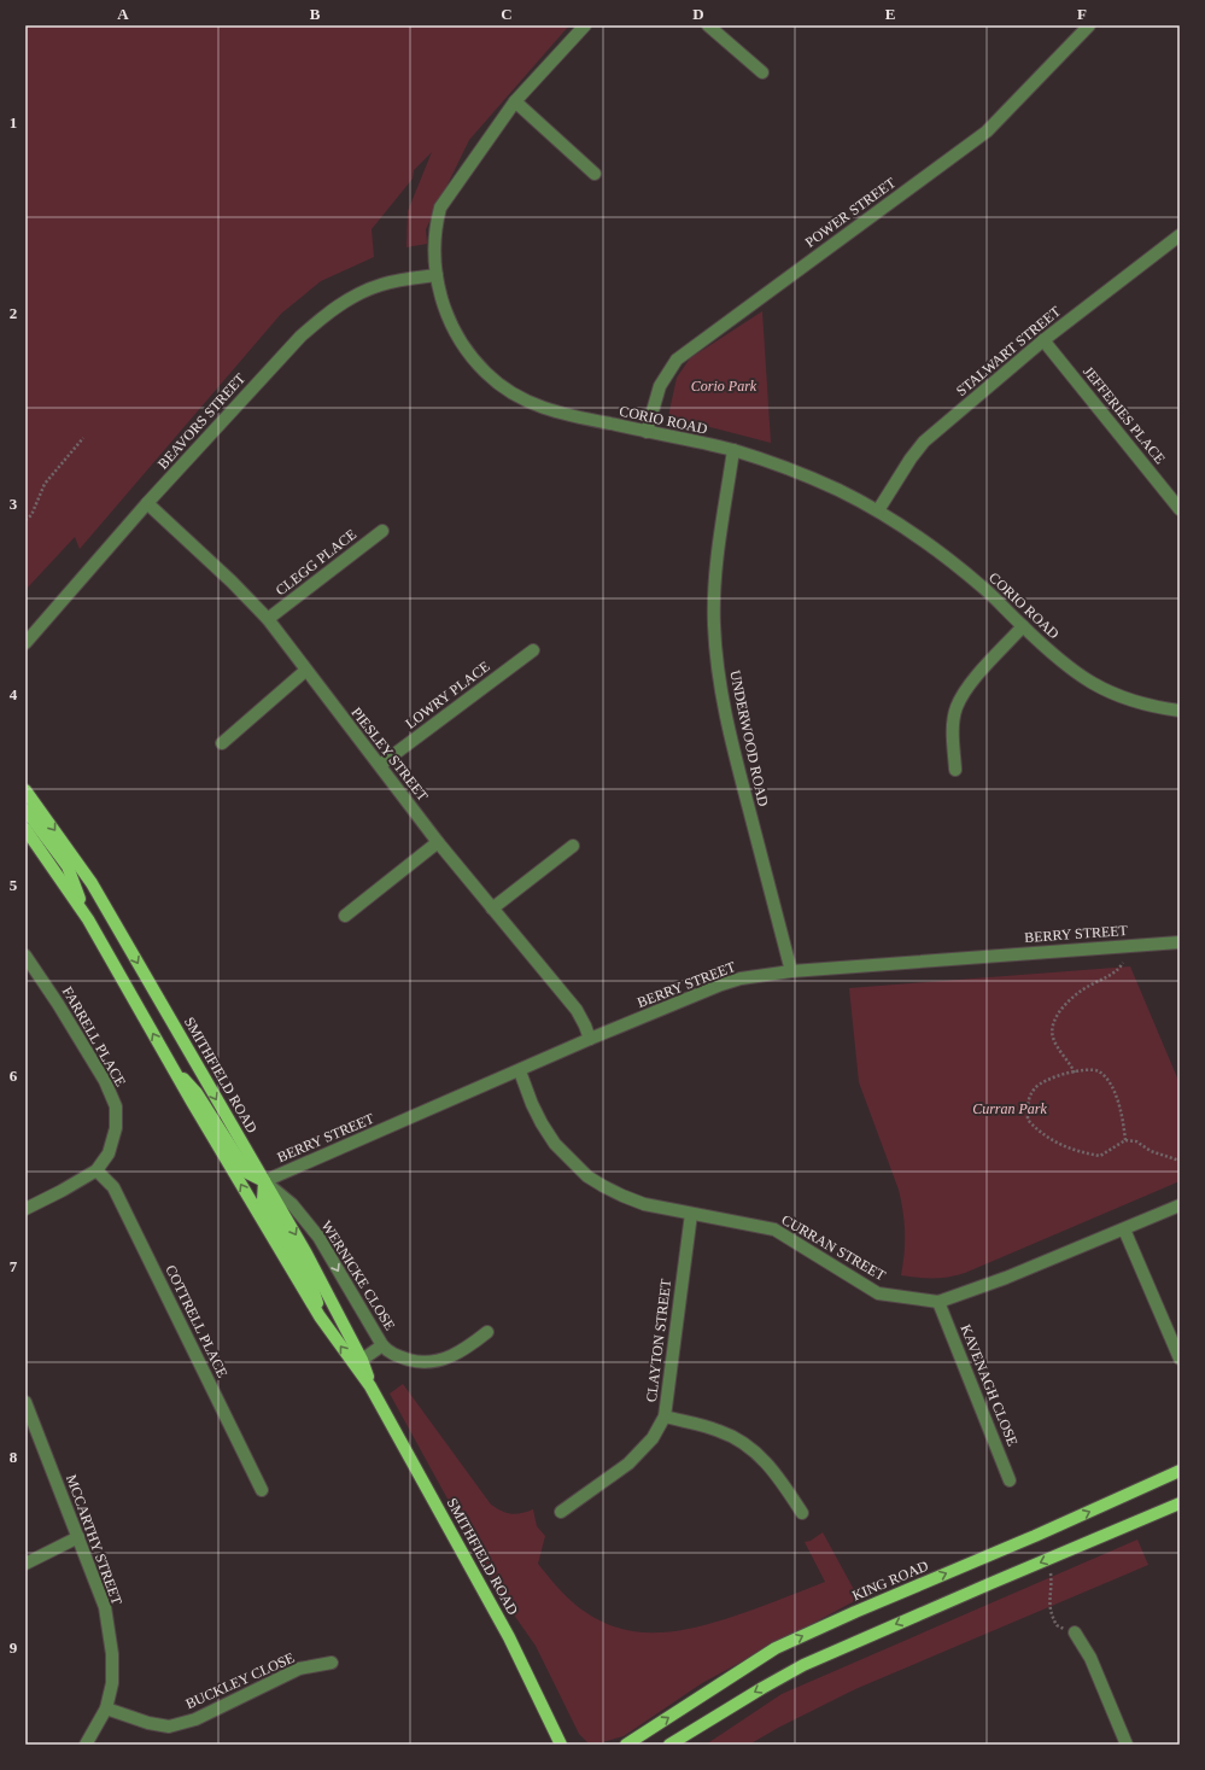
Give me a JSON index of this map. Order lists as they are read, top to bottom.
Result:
{
  "streets": {
    "main road": ["SMITHFIELD ROAD", "KING ROAD"],
    "street": [
      "POWER STREET",
      "STALWART STREET",
      "JEFFERIES PLACE",
      "CORIO ROAD",
      "BEAVORS STREET",
      "CLEGG PLACE",
      "LOWRY PLACE",
      "UNDERWOOD ROAD",
      "PIESLEY STREET",
      "BERRY STREET",
      "FARRELL PLACE",
      "CURRAN STREET",
      "WERNICKE CLOSE",
      "COTTRELL PLACE",
      "CLAYTON STREET",
      "KAVENAGH CLOSE",
      "MCCARTHY STREET",
      "BUCKLEY CLOSE"
    ]
  },
  "crossings": [
    ["POWER STREET", "CORIO ROAD"],
    ["STALWART STREET", "JEFFERIES PLACE"],
    ["STALWART STREET", "CORIO ROAD"],
    ["CORIO ROAD", "BEAVORS STREET"],
    ["CORIO ROAD", "UNDERWOOD ROAD"],
    ["BEAVORS STREET", "PIESLEY STREET"],
    ["CLEGG PLACE", "PIESLEY STREET"],
    ["LOWRY PLACE", "PIESLEY STREET"],
    ["UNDERWOOD ROAD", "BERRY STREET"],
    ["PIESLEY STREET", "BERRY STREET"],
    ["BERRY STREET", "SMITHFIELD ROAD"],
    ["BERRY STREET", "CURRAN STREET"],
    ["BERRY STREET", "WERNICKE CLOSE"],
    ["FARRELL PLACE", "COTTRELL PLACE"],
    ["SMITHFIELD ROAD", "WERNICKE CLOSE"],
    ["CURRAN STREET", "CLAYTON STREET"],
    ["CURRAN STREET", "KAVENAGH CLOSE"],
    ["MCCARTHY STREET", "BUCKLEY CLOSE"]
  ],
  "one_way": ["WERNICKE CLOSE"],
  "parks": ["Corio Park", "Curran Park"],
  "grid": {
    "columns": [
      "A",
      "B",
      "C",
      "D",
      "E",
      "F"
    ],
    "rows": [
      "1",
      "2",
      "3",
      "4",
      "5",
      "6",
      "7",
      "8",
      "9"
    ]
  }
}
